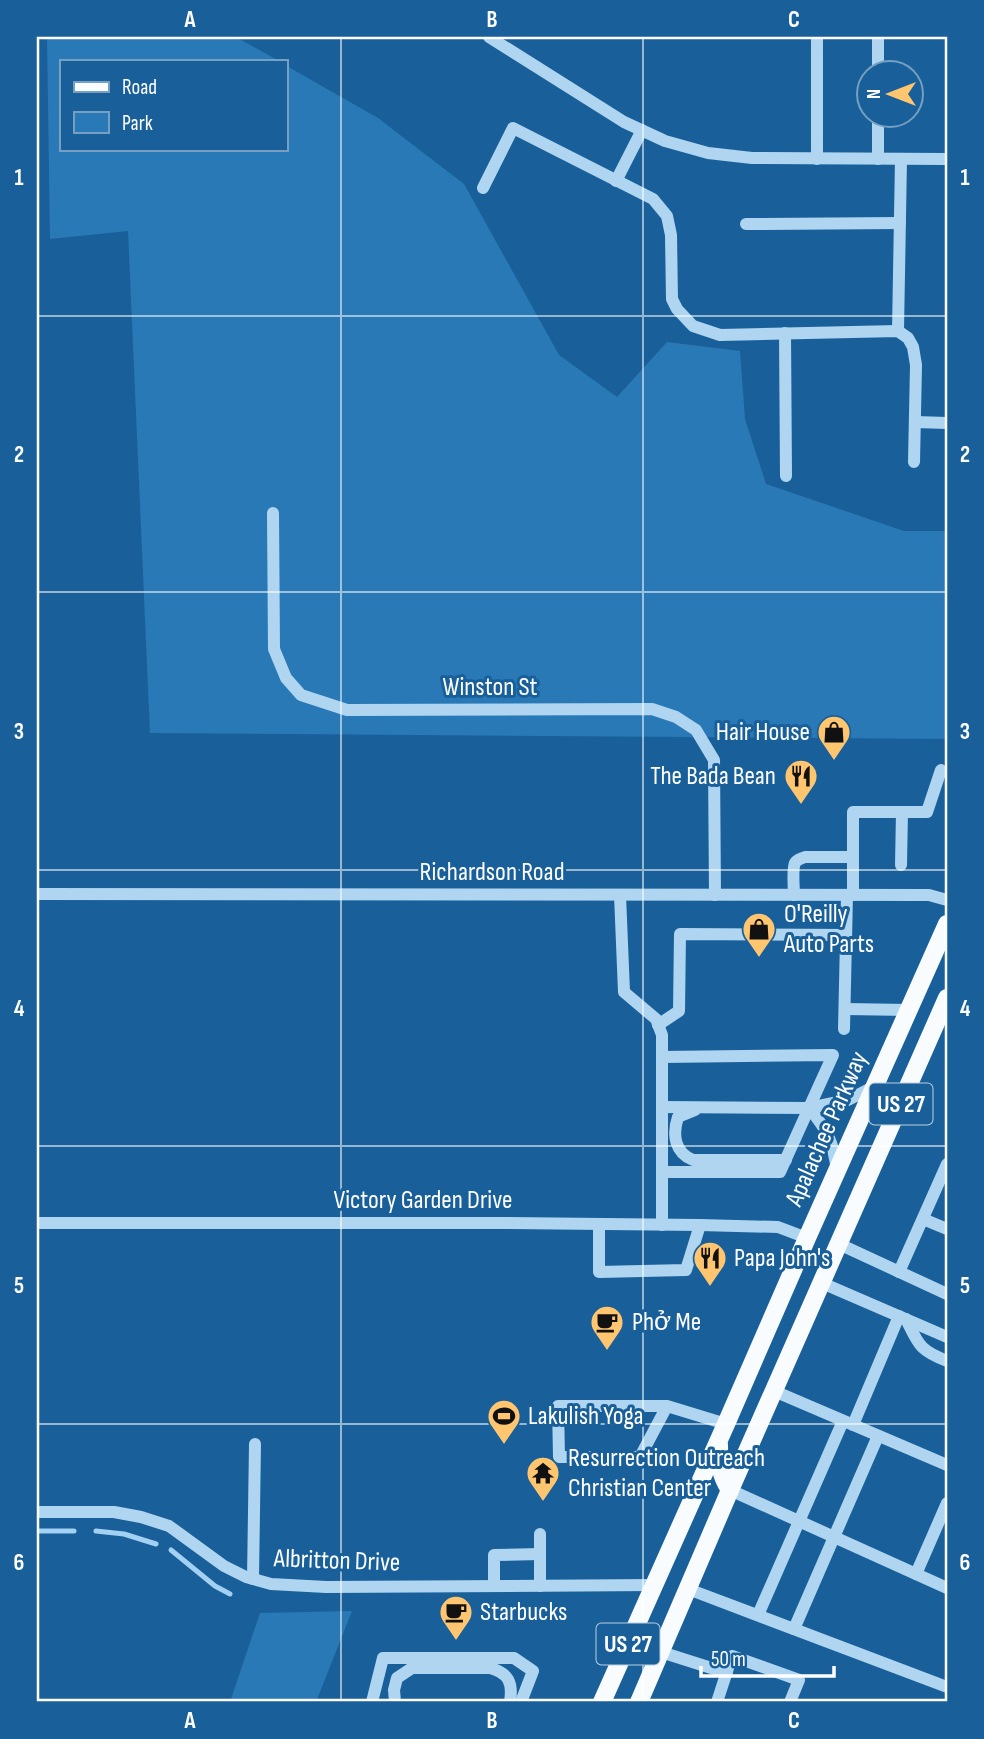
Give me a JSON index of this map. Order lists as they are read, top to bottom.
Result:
{
  "streets": {
    "main road": ["US 27", "Apalachee Parkway"],
    "street": [
      "Winston St",
      "Richardson Road",
      "Victory Garden Drive",
      "Albritton Drive"
    ]
  },
  "crossings": [
    ["Winston St", "Richardson Road"],
    ["Apalachee Parkway", "Victory Garden Drive"],
    ["Apalachee Parkway", "Albritton Drive"]
  ],
  "places": {
    "shop": ["Hair House", "O'Reilly Auto Parts"],
    "restaurant": ["The Bada Bean", "Papa John's"],
    "cafe": ["Phở Me", "Starbucks"],
    "sports": ["Lakulish Yoga"],
    "temple": ["Resurrection Outreach Christian Center"]
  },
  "legend": ["Road", "Park"],
  "scale_bar": "50 m",
  "north": "left",
  "grid": {
    "columns": ["A", "B", "C"],
    "rows": [
      "1",
      "2",
      "3",
      "4",
      "5",
      "6"
    ]
  }
}
